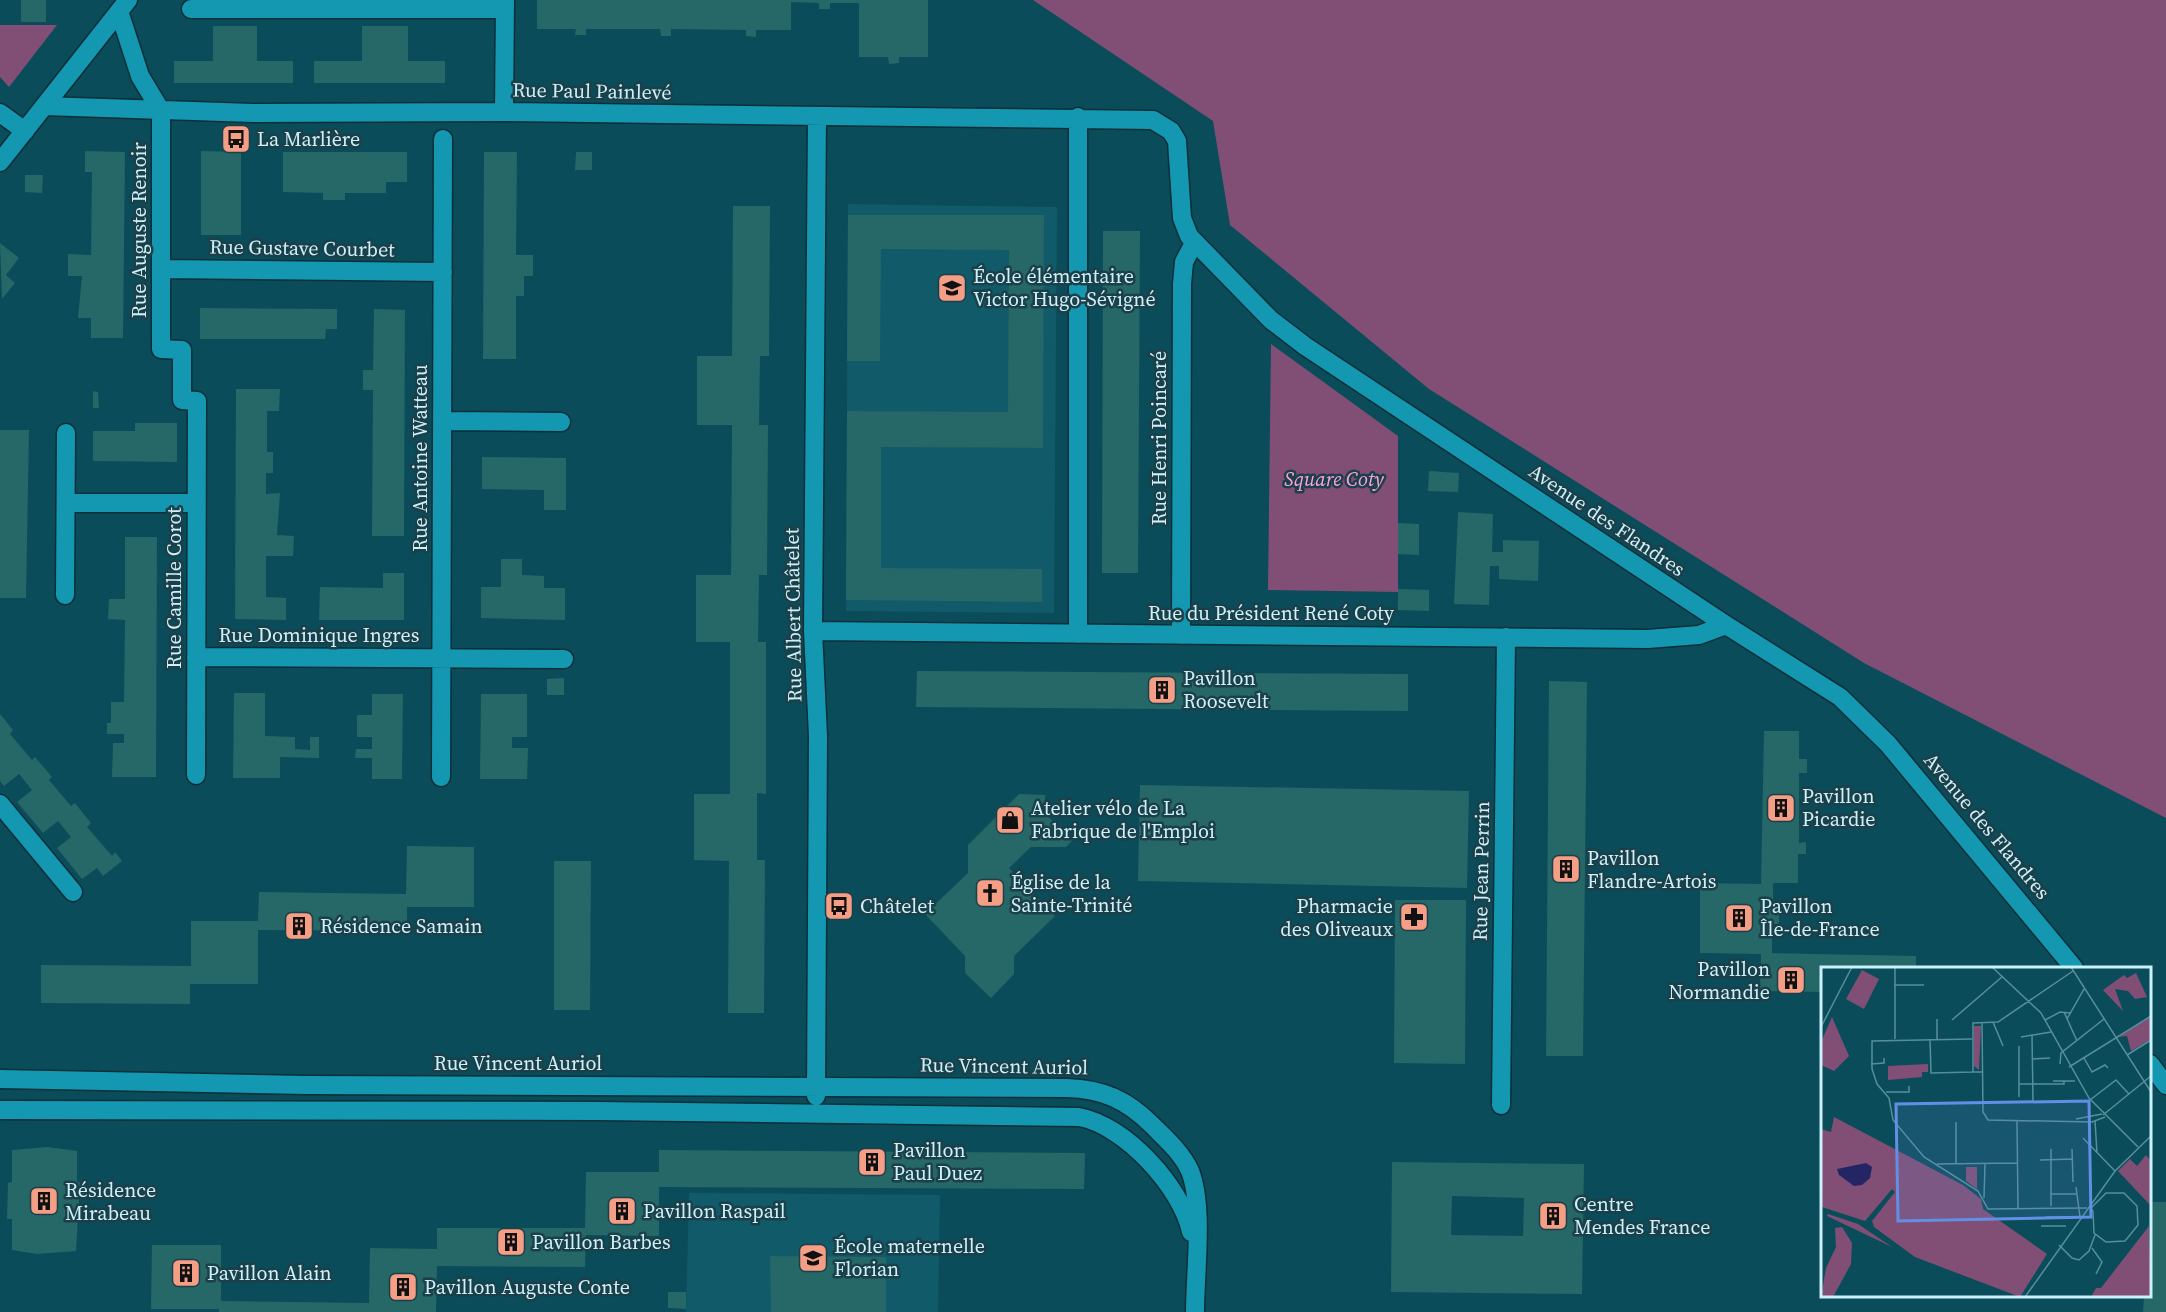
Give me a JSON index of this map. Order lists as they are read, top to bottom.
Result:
{
  "streets": {
    "street": [
      "Rue Paul Painlevé",
      "Rue Auguste Renoir",
      "Rue Gustave Courbet",
      "Rue Henri Poincaré",
      "Rue Antoine Watteau",
      "Avenue des Flandres",
      "Rue Camille Corot",
      "Rue du Président René Coty",
      "Rue Albert Châtelet",
      "Rue Dominique Ingres",
      "Rue Jean Perrin",
      "Rue Vincent Auriol"
    ]
  },
  "crossings": [
    ["Rue Paul Painlevé", "Rue Auguste Renoir"],
    ["Rue Paul Painlevé", "Avenue des Flandres"],
    ["Rue Paul Painlevé", "Rue Albert Châtelet"],
    ["Rue Auguste Renoir", "Rue Gustave Courbet"],
    ["Rue Auguste Renoir", "Rue Camille Corot"],
    ["Rue Gustave Courbet", "Rue Antoine Watteau"],
    ["Rue Henri Poincaré", "Avenue des Flandres"],
    ["Rue Henri Poincaré", "Rue du Président René Coty"],
    ["Rue Antoine Watteau", "Rue Dominique Ingres"],
    ["Avenue des Flandres", "Rue du Président René Coty"],
    ["Rue Camille Corot", "Rue Dominique Ingres"],
    ["Rue du Président René Coty", "Rue Albert Châtelet"],
    ["Rue du Président René Coty", "Rue Jean Perrin"],
    ["Rue Albert Châtelet", "Rue Vincent Auriol"]
  ],
  "parks": ["Square Coty"],
  "places": {
    "bus stop": ["La Marlière", "Châtelet"],
    "school or university": ["École élémentaire Victor Hugo-Sévigné", "École maternelle Florian"],
    "building": [
      "Pavillon Roosevelt",
      "Pavillon Picardie",
      "Pavillon Flandre-Artois",
      "Pavillon Île-de-France",
      "Résidence Samain",
      "Pavillon Normandie",
      "Pavillon Paul Duez",
      "Résidence Mirabeau",
      "Pavillon Raspail",
      "Centre Mendes France",
      "Pavillon Barbes",
      "Pavillon Alain",
      "Pavillon Auguste Conte"
    ],
    "shop": ["Atelier vélo de La Fabrique de l'Emploi"],
    "church": ["Église de la Sainte-Trinité"],
    "pharmacy": ["Pharmacie des Oliveaux"]
  }
}
